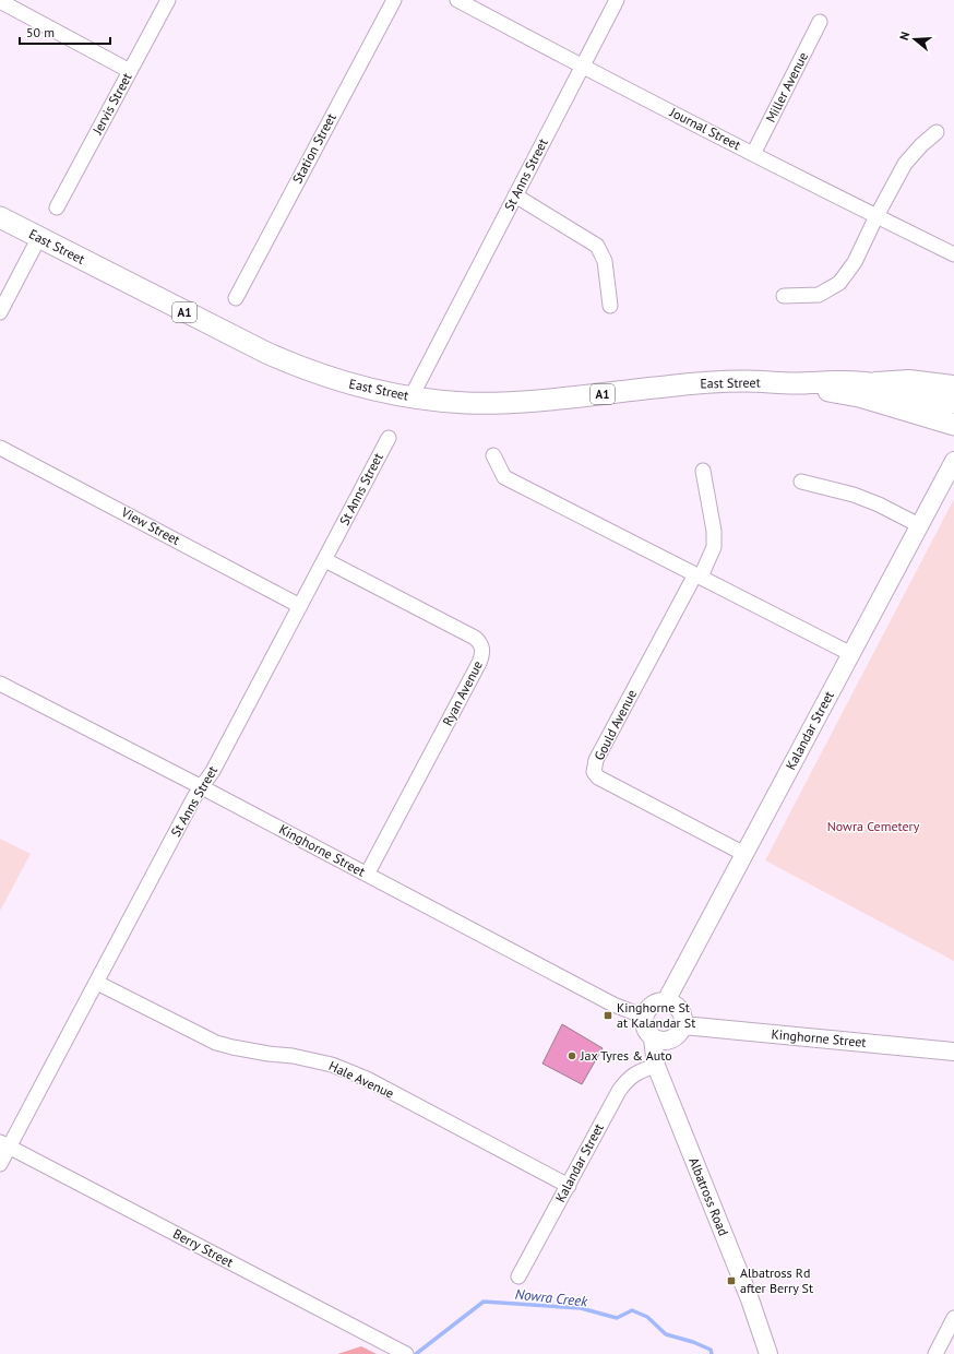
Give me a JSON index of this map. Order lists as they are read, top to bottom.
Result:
{
  "streets": {
    "highway": ["East Street", "A1"],
    "main road": ["Kalandar Street", "Kinghorne Street", "Albatross Road"],
    "street": [
      "Miller Avenue",
      "Jervis Street",
      "Journal Street",
      "Station Street",
      "St Anns Street",
      "View Street",
      "Ryan Avenue",
      "Gould Avenue",
      "Hale Avenue",
      "Berry Street"
    ]
  },
  "crossings": [
    ["Miller Avenue", "Journal Street"],
    ["Journal Street", "St Anns Street"],
    ["St Anns Street", "East Street"],
    ["St Anns Street", "View Street"],
    ["St Anns Street", "Ryan Avenue"],
    ["St Anns Street", "Kinghorne Street"],
    ["St Anns Street", "Hale Avenue"],
    ["St Anns Street", "Berry Street"],
    ["Ryan Avenue", "Kinghorne Street"],
    ["Gould Avenue", "Kalandar Street"],
    ["Kalandar Street", "Kinghorne Street"],
    ["Kalandar Street", "Hale Avenue"],
    ["Kalandar Street", "Albatross Road"],
    ["Kinghorne Street", "Albatross Road"]
  ],
  "water": ["Nowra Creek"],
  "parks": ["Nowra Cemetery"],
  "places": {
    "transit": ["Kinghorne St at Kalandar St", "Albatross Rd after Berry St"],
    "other": ["Jax Tyres & Auto"]
  },
  "scale_bar": "50 m",
  "north": "left"
}
